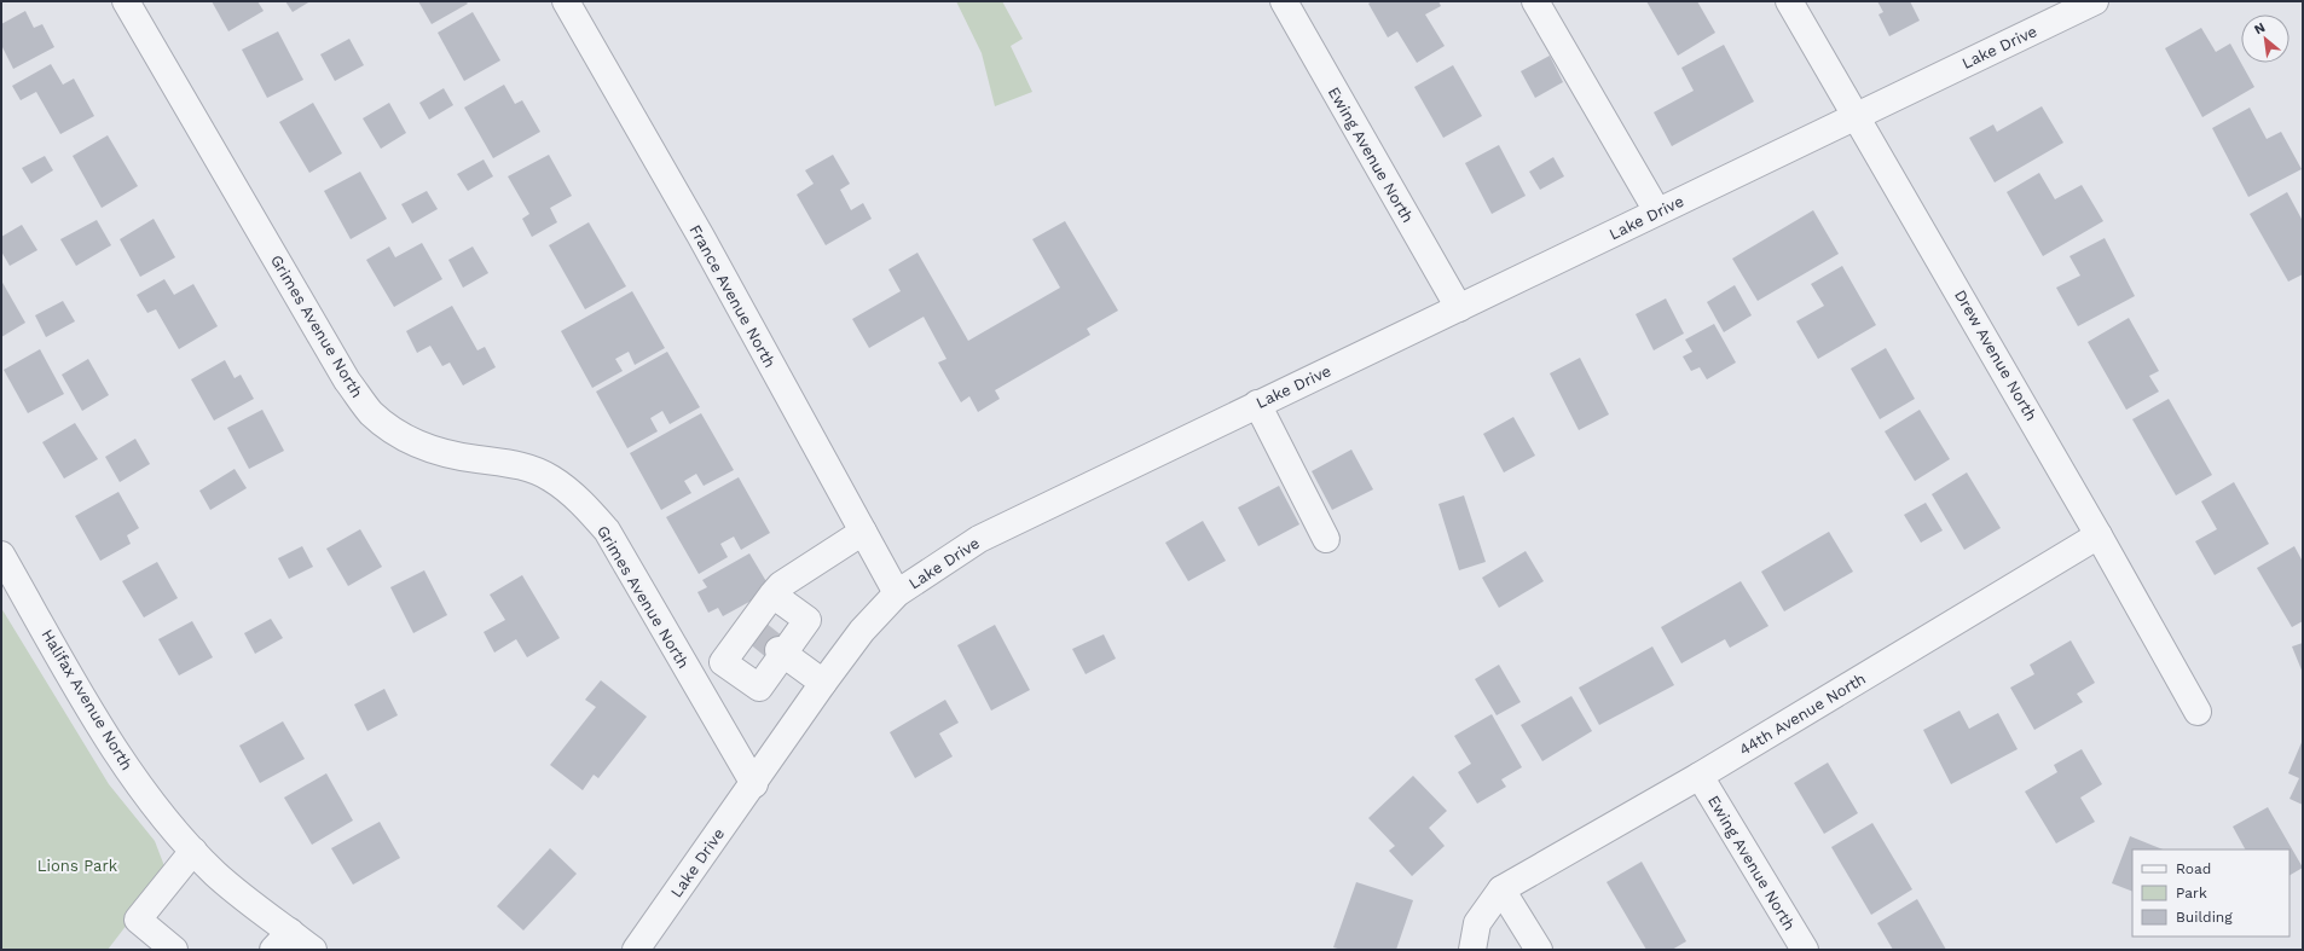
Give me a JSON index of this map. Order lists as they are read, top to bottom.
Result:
{
  "streets": {
    "street": [
      "Lake Drive",
      "Ewing Avenue North",
      "France Avenue North",
      "Grimes Avenue North",
      "Drew Avenue North",
      "Halifax Avenue North",
      "44th Avenue North"
    ]
  },
  "crossings": [
    ["Lake Drive", "Ewing Avenue North"],
    ["Lake Drive", "France Avenue North"],
    ["Lake Drive", "Grimes Avenue North"],
    ["Lake Drive", "Drew Avenue North"],
    ["Ewing Avenue North", "44th Avenue North"],
    ["Drew Avenue North", "44th Avenue North"]
  ],
  "parks": ["Lions Park"],
  "legend": ["Road", "Park", "Building"],
  "north": "top left"
}
